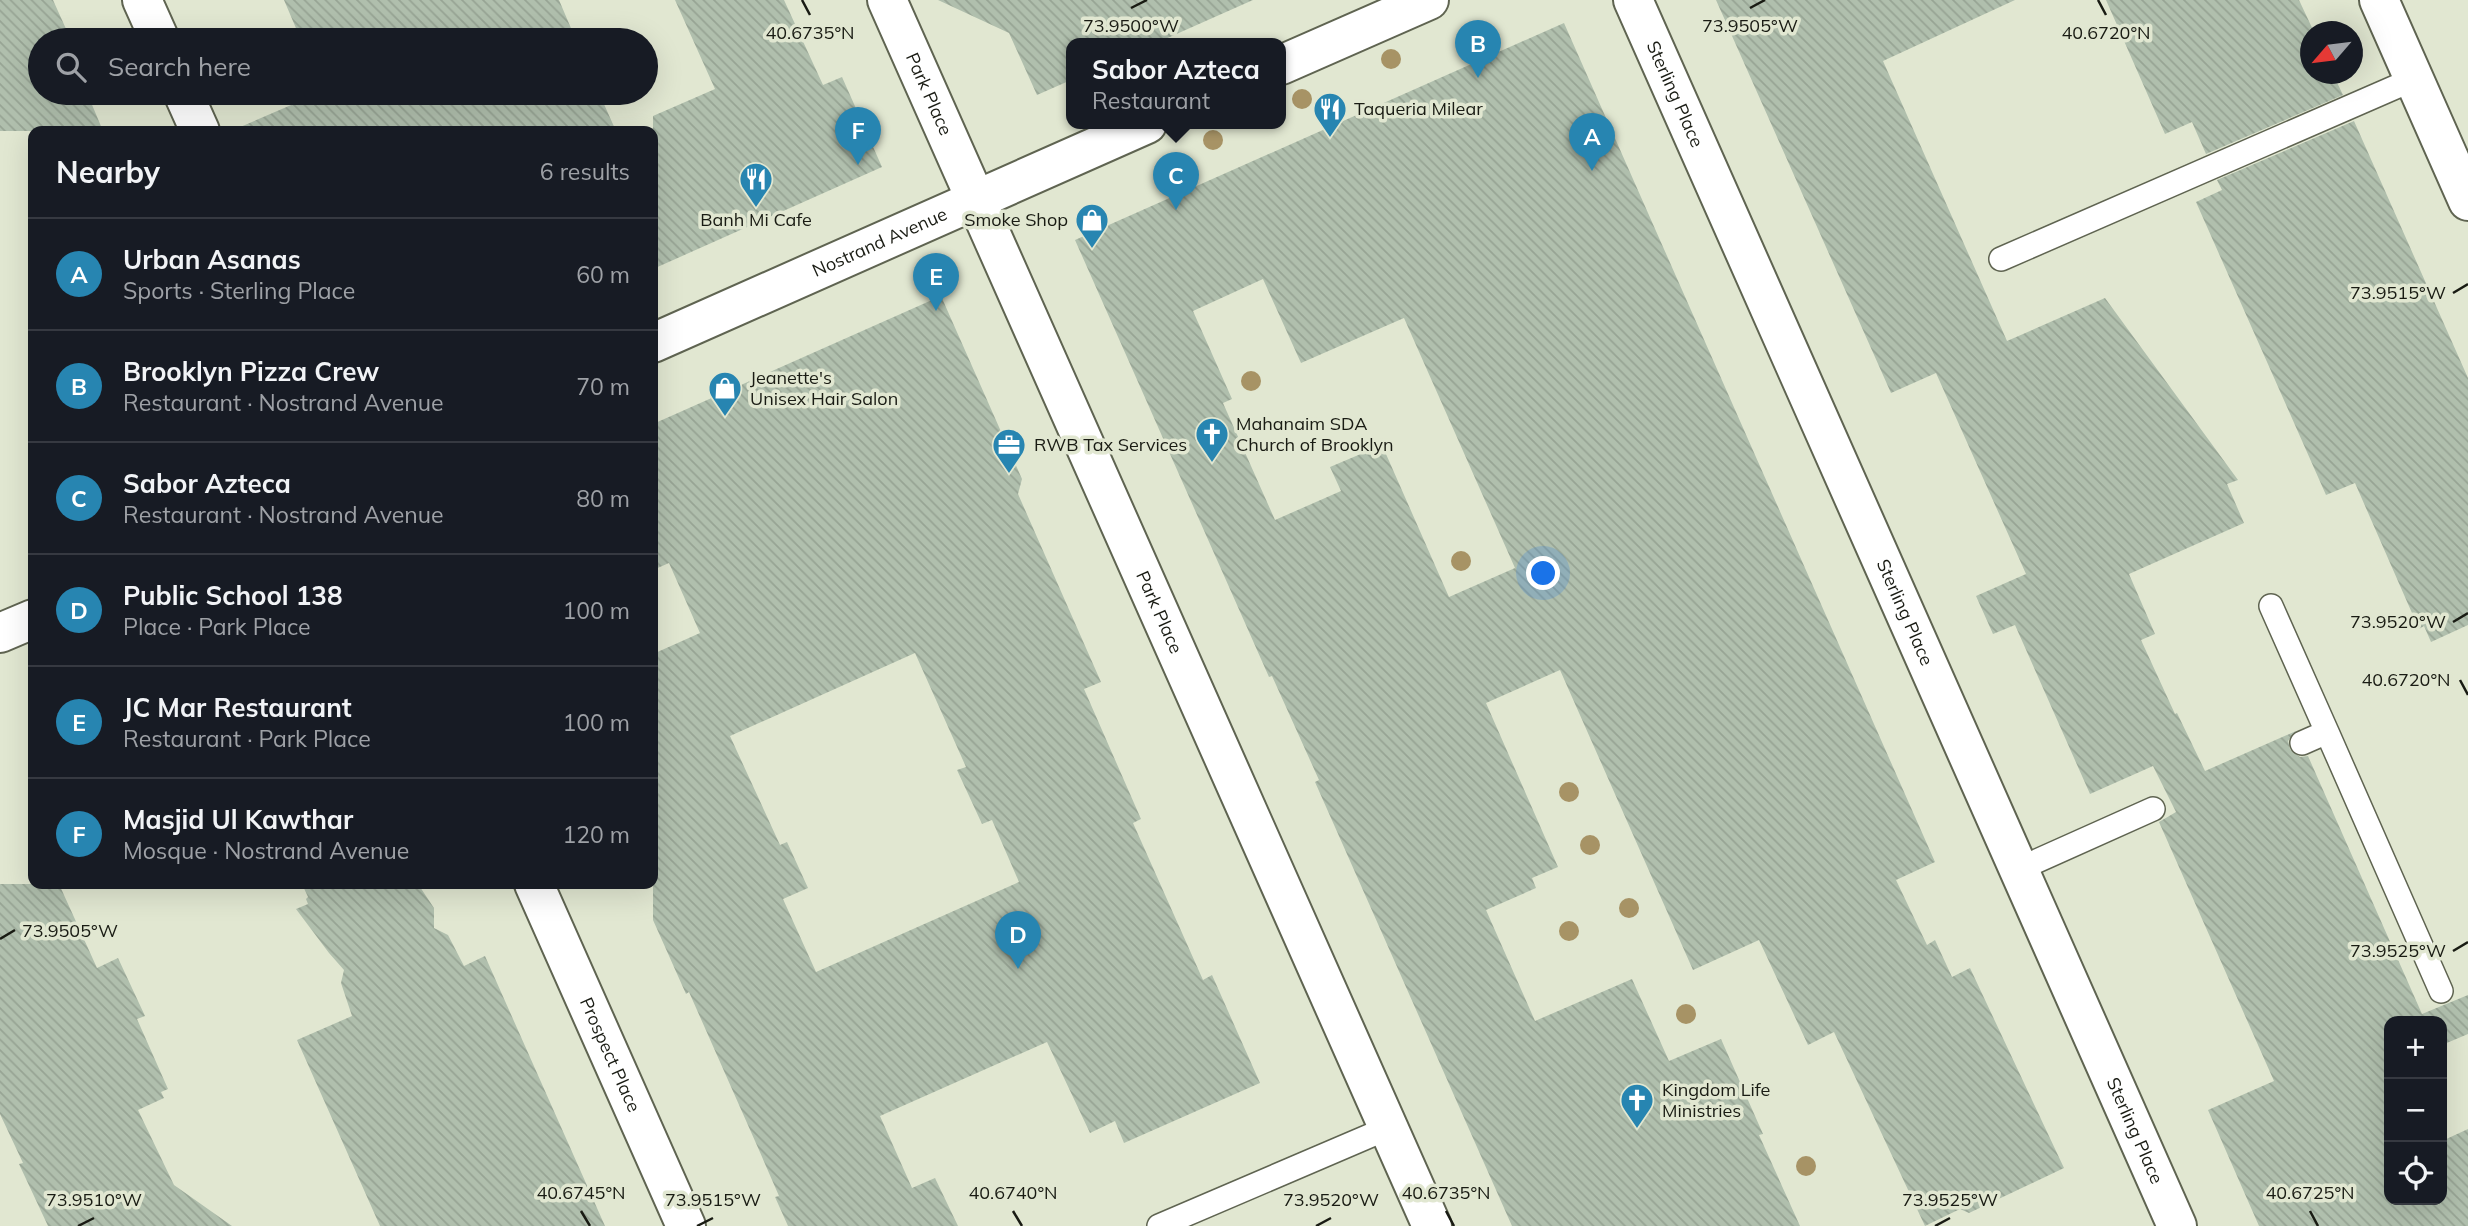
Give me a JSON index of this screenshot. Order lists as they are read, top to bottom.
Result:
{
  "streets": {
    "street": [
      "Park Place",
      "Sterling Place",
      "Nostrand Avenue",
      "Prospect Place"
    ]
  },
  "crossings": [
    ["Park Place", "Nostrand Avenue"]
  ],
  "places": {
    "restaurant": ["Taqueria Milear", "Banh Mi Cafe"],
    "shop": ["Smoke Shop", "Jeanette's Unisex Hair Salon"],
    "church": ["Mahanaim SDA Church of Brooklyn", "Kingdom Life Ministries"],
    "office": ["RWB Tax Services"]
  },
  "north": "bottom left",
  "page": {
    "pins": [
      "B",
      "F",
      "A",
      "C",
      "E",
      "D"
    ],
    "search": "Search here",
    "popup": ["Sabor Azteca", "Restaurant"],
    "heading": ["Nearby", "6 results"],
    "list": [
      {
        "mark": "A",
        "name": "Urban Asanas",
        "note": "Sports · Sterling Place",
        "value": "60 m"
      },
      {
        "mark": "B",
        "name": "Brooklyn Pizza Crew",
        "note": "Restaurant · Nostrand Avenue",
        "value": "70 m"
      },
      {
        "mark": "C",
        "name": "Sabor Azteca",
        "note": "Restaurant · Nostrand Avenue",
        "value": "80 m"
      },
      {
        "mark": "D",
        "name": "Public School 138",
        "note": "Place · Park Place",
        "value": "100 m"
      },
      {
        "mark": "E",
        "name": "JC Mar Restaurant",
        "note": "Restaurant · Park Place",
        "value": "100 m"
      },
      {
        "mark": "F",
        "name": "Masjid Ul Kawthar",
        "note": "Mosque · Nostrand Avenue",
        "value": "120 m"
      }
    ],
    "map_buttons": ["+", "−"]
  },
  "coordinates": [
    "73.9500°W",
    "73.9505°W",
    "40.6735°N",
    "40.6720°N",
    "73.9515°W",
    "73.9520°W",
    "73.9525°W",
    "40.6745°N",
    "40.6740°N",
    "40.6725°N",
    "73.9510°W"
  ]
}
